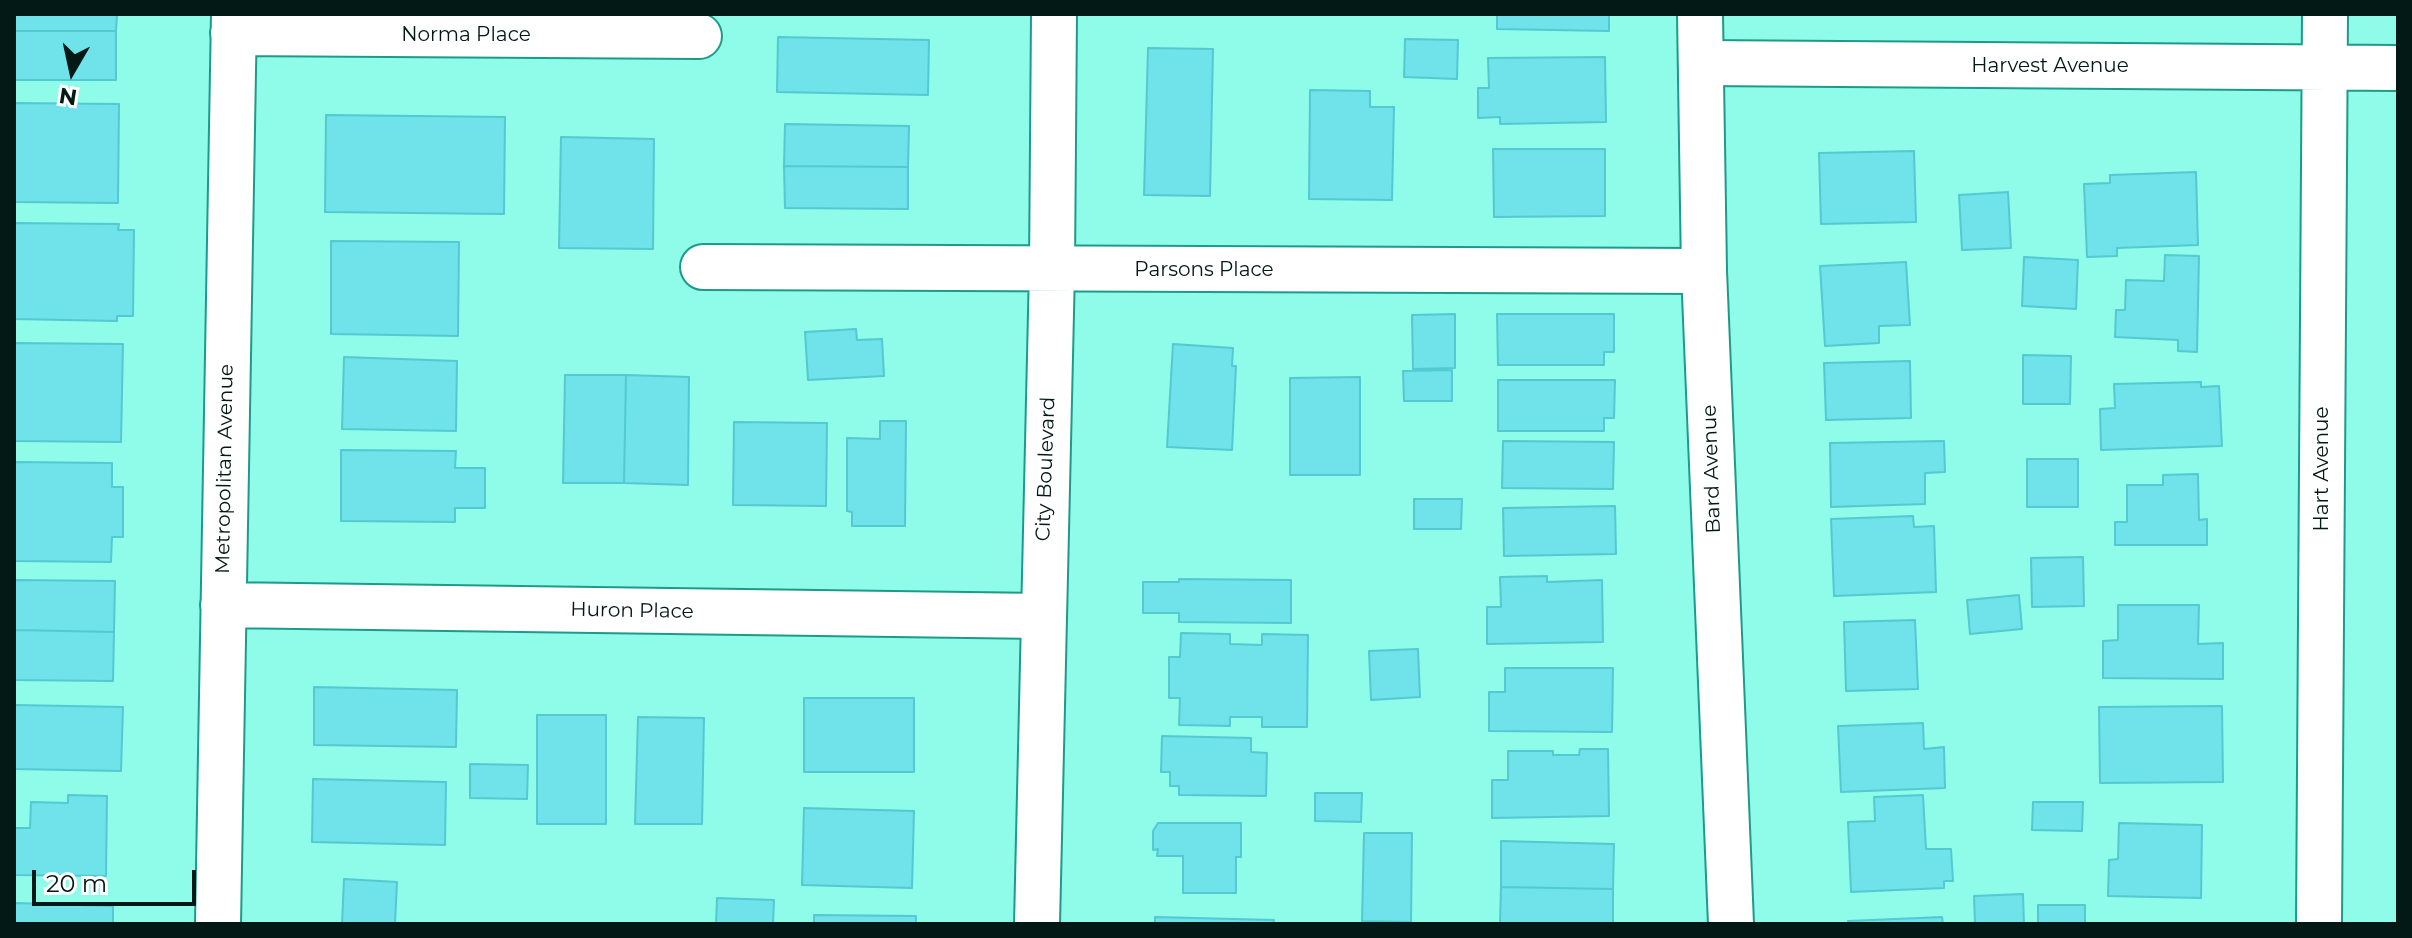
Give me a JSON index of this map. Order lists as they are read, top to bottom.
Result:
{
  "streets": {
    "street": [
      "Norma Place",
      "Harvest Avenue",
      "Parsons Place",
      "Metropolitan Avenue",
      "City Boulevard",
      "Bard Avenue",
      "Hart Avenue",
      "Huron Place"
    ]
  },
  "crossings": [
    ["Norma Place", "Metropolitan Avenue"],
    ["Harvest Avenue", "Bard Avenue"],
    ["Harvest Avenue", "Hart Avenue"],
    ["Parsons Place", "City Boulevard"],
    ["Parsons Place", "Bard Avenue"],
    ["Metropolitan Avenue", "Huron Place"],
    ["City Boulevard", "Huron Place"]
  ],
  "scale_bar": "20 m",
  "north": "bottom"
}
